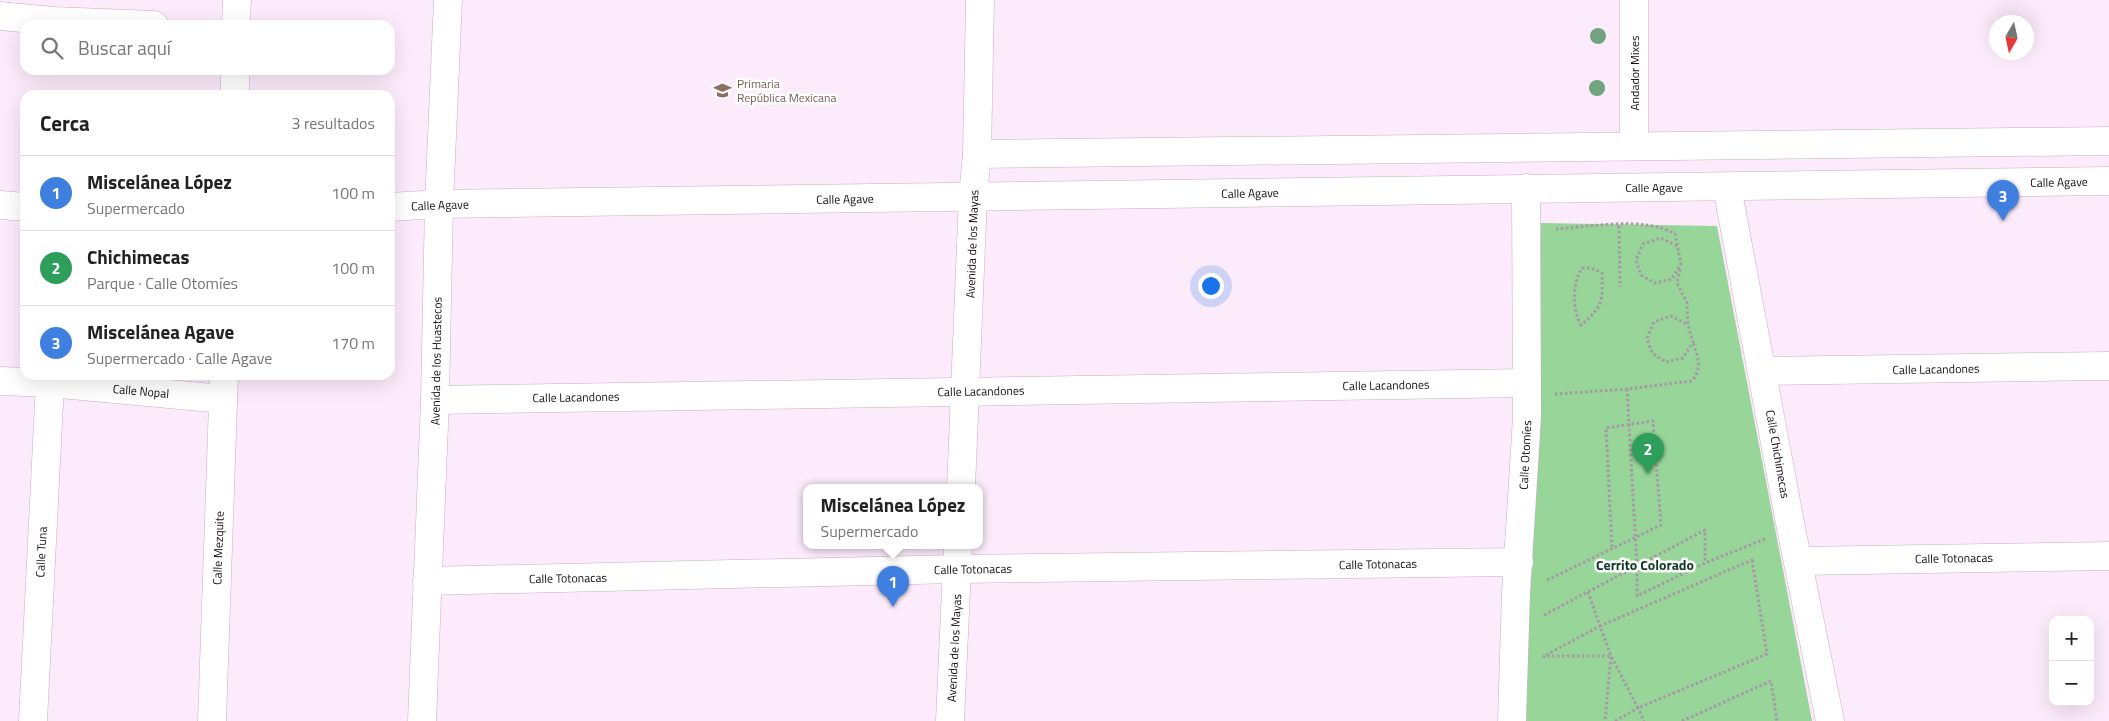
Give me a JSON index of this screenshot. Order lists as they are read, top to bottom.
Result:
{
  "streets": {
    "street": [
      "Andador Mixes",
      "Calle Agave",
      "Avenida de los Mayas",
      "Avenida de los Huastecos",
      "Calle Lacandones",
      "Calle Nopal",
      "Calle Chichimecas",
      "Calle Otomíes",
      "Calle Mezquite",
      "Calle Tuna",
      "Calle Totonacas"
    ]
  },
  "crossings": [
    ["Calle Agave", "Avenida de los Mayas"],
    ["Calle Agave", "Avenida de los Huastecos"],
    ["Calle Agave", "Calle Chichimecas"],
    ["Calle Agave", "Calle Otomíes"],
    ["Avenida de los Mayas", "Calle Lacandones"],
    ["Avenida de los Mayas", "Calle Totonacas"],
    ["Avenida de los Huastecos", "Calle Lacandones"],
    ["Avenida de los Huastecos", "Calle Totonacas"],
    ["Calle Lacandones", "Calle Chichimecas"],
    ["Calle Lacandones", "Calle Otomíes"],
    ["Calle Nopal", "Calle Mezquite"],
    ["Calle Nopal", "Calle Tuna"],
    ["Calle Chichimecas", "Calle Totonacas"],
    ["Calle Otomíes", "Calle Totonacas"]
  ],
  "districts": ["Cerrito Colorado"],
  "places": {
    "school or university": ["Primaria República Mexicana"]
  },
  "north": "bottom",
  "page": {
    "search": "Buscar aquí",
    "heading": ["Cerca", "3 resultados"],
    "list": [
      {
        "mark": "1",
        "name": "Miscelánea López",
        "note": "Supermercado",
        "value": "100 m"
      },
      {
        "mark": "2",
        "name": "Chichimecas",
        "note": "Parque · Calle Otomíes",
        "value": "100 m"
      },
      {
        "mark": "3",
        "name": "Miscelánea Agave",
        "note": "Supermercado · Calle Agave",
        "value": "170 m"
      }
    ],
    "pins": ["3", "2", "1"],
    "popup": ["Miscelánea López", "Supermercado"],
    "map_buttons": ["+", "−"]
  }
}
